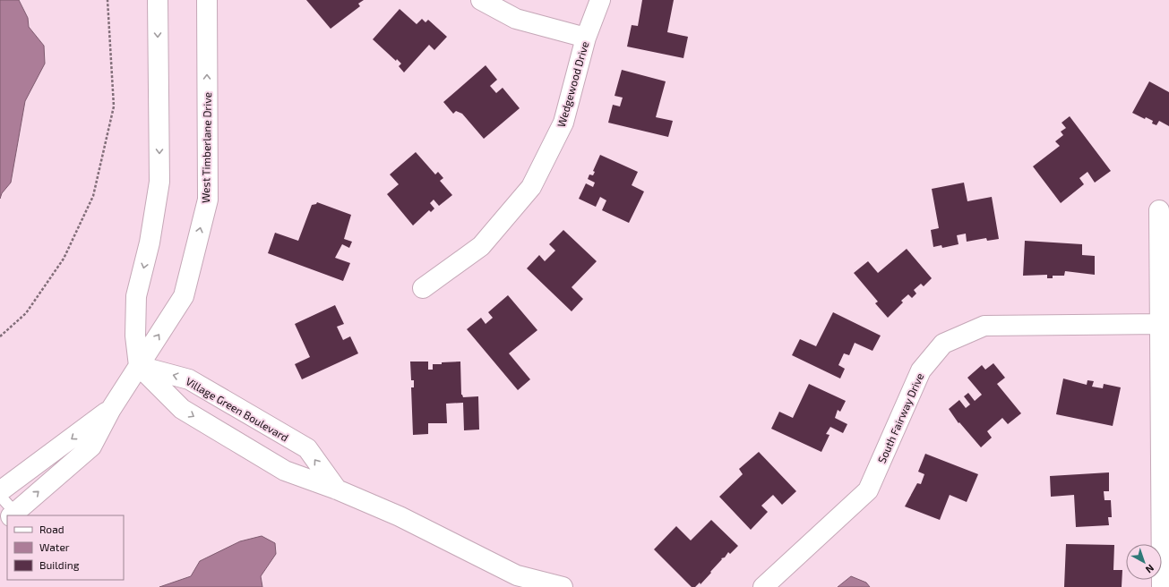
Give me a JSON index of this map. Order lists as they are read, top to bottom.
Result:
{
  "streets": {
    "street": [
      "Wedgewood Drive",
      "West Timberlane Drive",
      "Village Green Boulevard",
      "South Fairway Drive"
    ]
  },
  "crossings": [
    ["West Timberlane Drive", "Village Green Boulevard"]
  ],
  "legend": ["Road", "Water", "Building"],
  "north": "bottom right"
}
